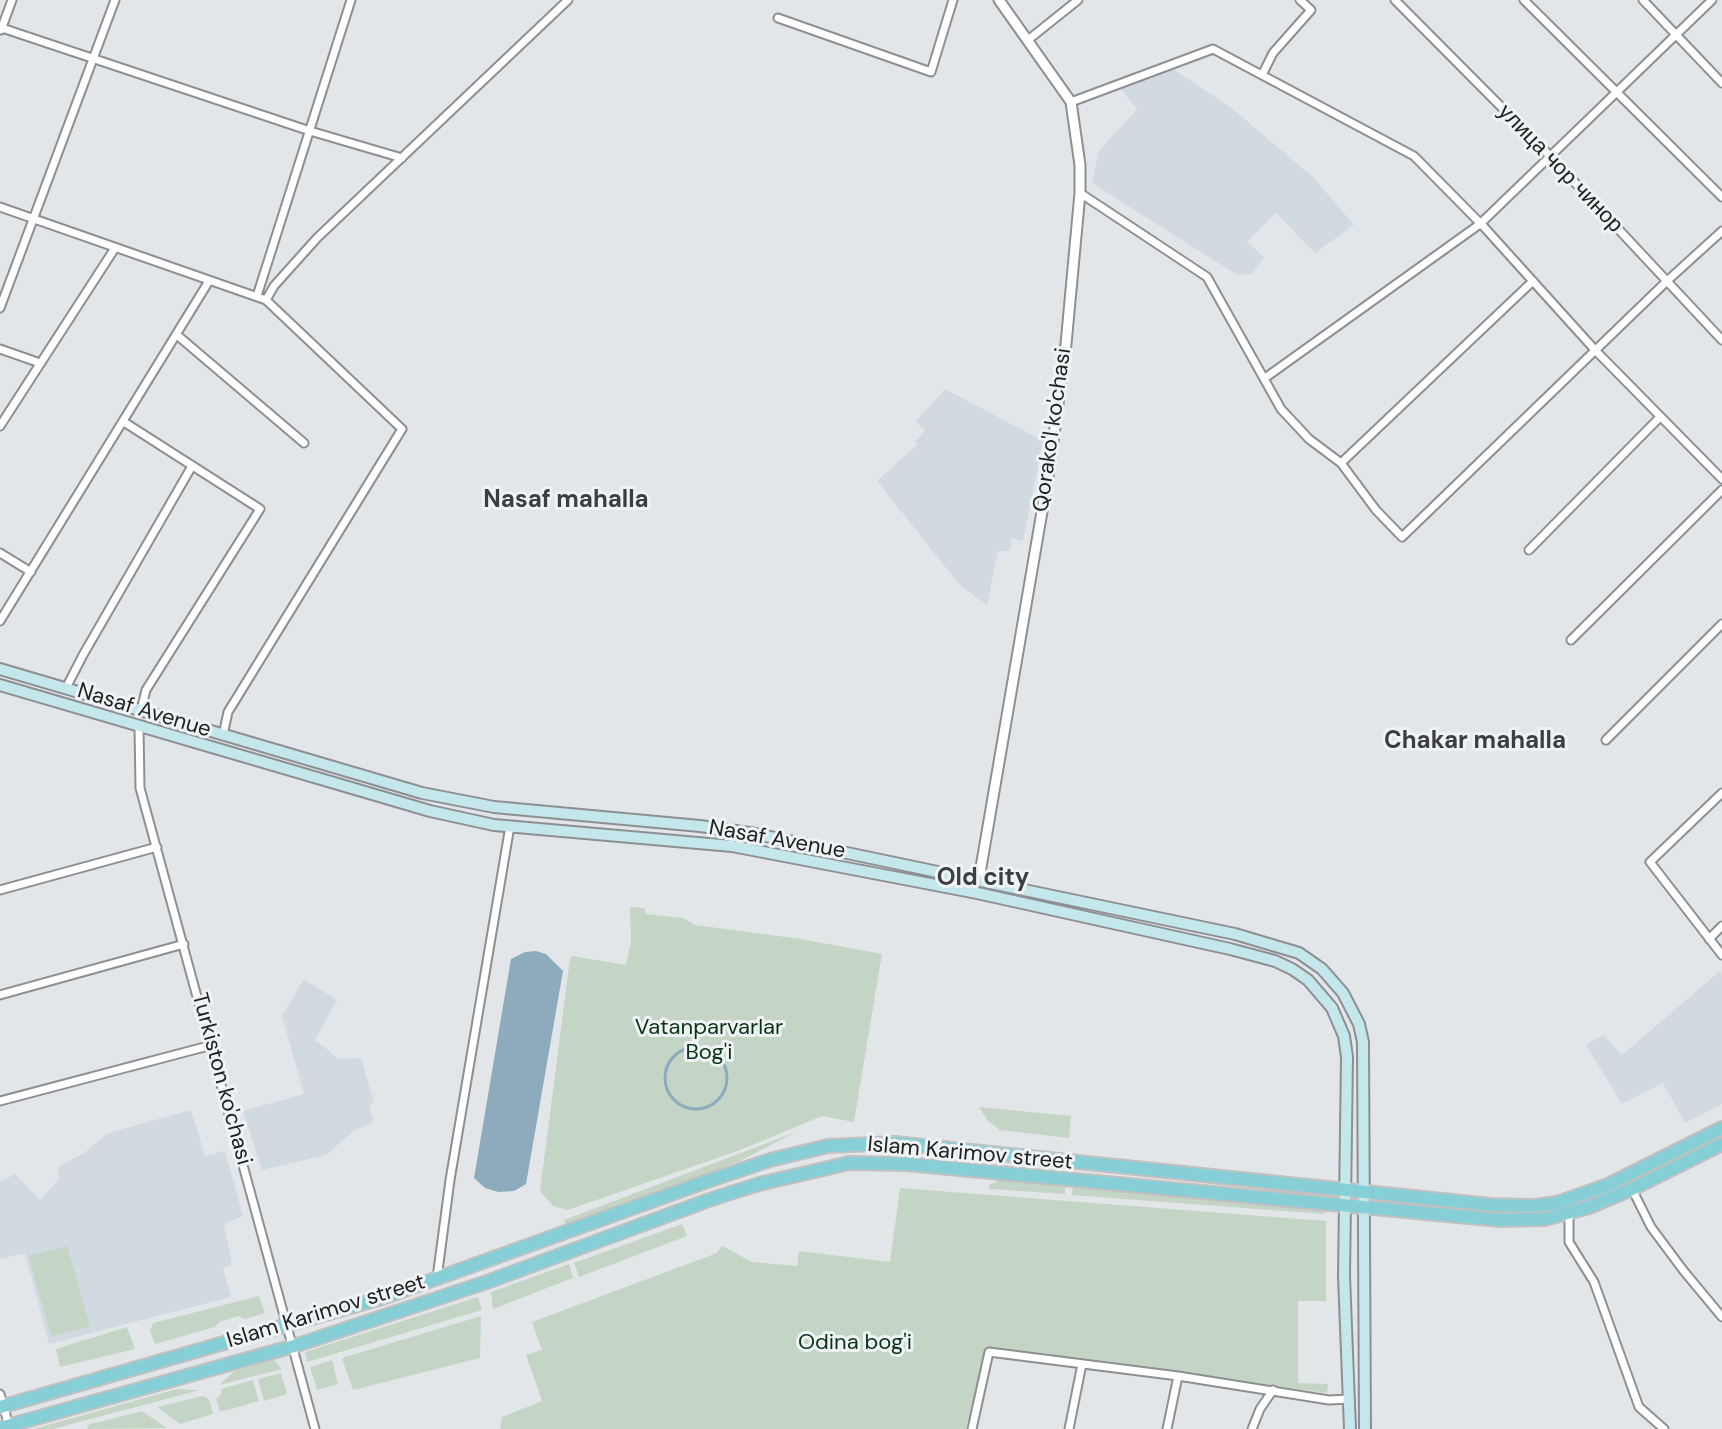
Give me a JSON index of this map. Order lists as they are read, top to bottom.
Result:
{
  "streets": {
    "main road": ["Nasaf Avenue", "Islam Karimov street"],
    "street": ["улица чор чинор", "Qorako'l ko'chasi", "Turkiston ko'chasi"]
  },
  "crossings": [
    ["Qorako'l ko'chasi", "Nasaf Avenue"],
    ["Nasaf Avenue", "Turkiston ko'chasi"],
    ["Nasaf Avenue", "Islam Karimov street"],
    ["Turkiston ko'chasi", "Islam Karimov street"]
  ],
  "districts": ["Nasaf mahalla", "Chakar mahalla", "Old city"],
  "parks": ["Vatanparvarlar Bog'i", "Odina bog'i"]
}
